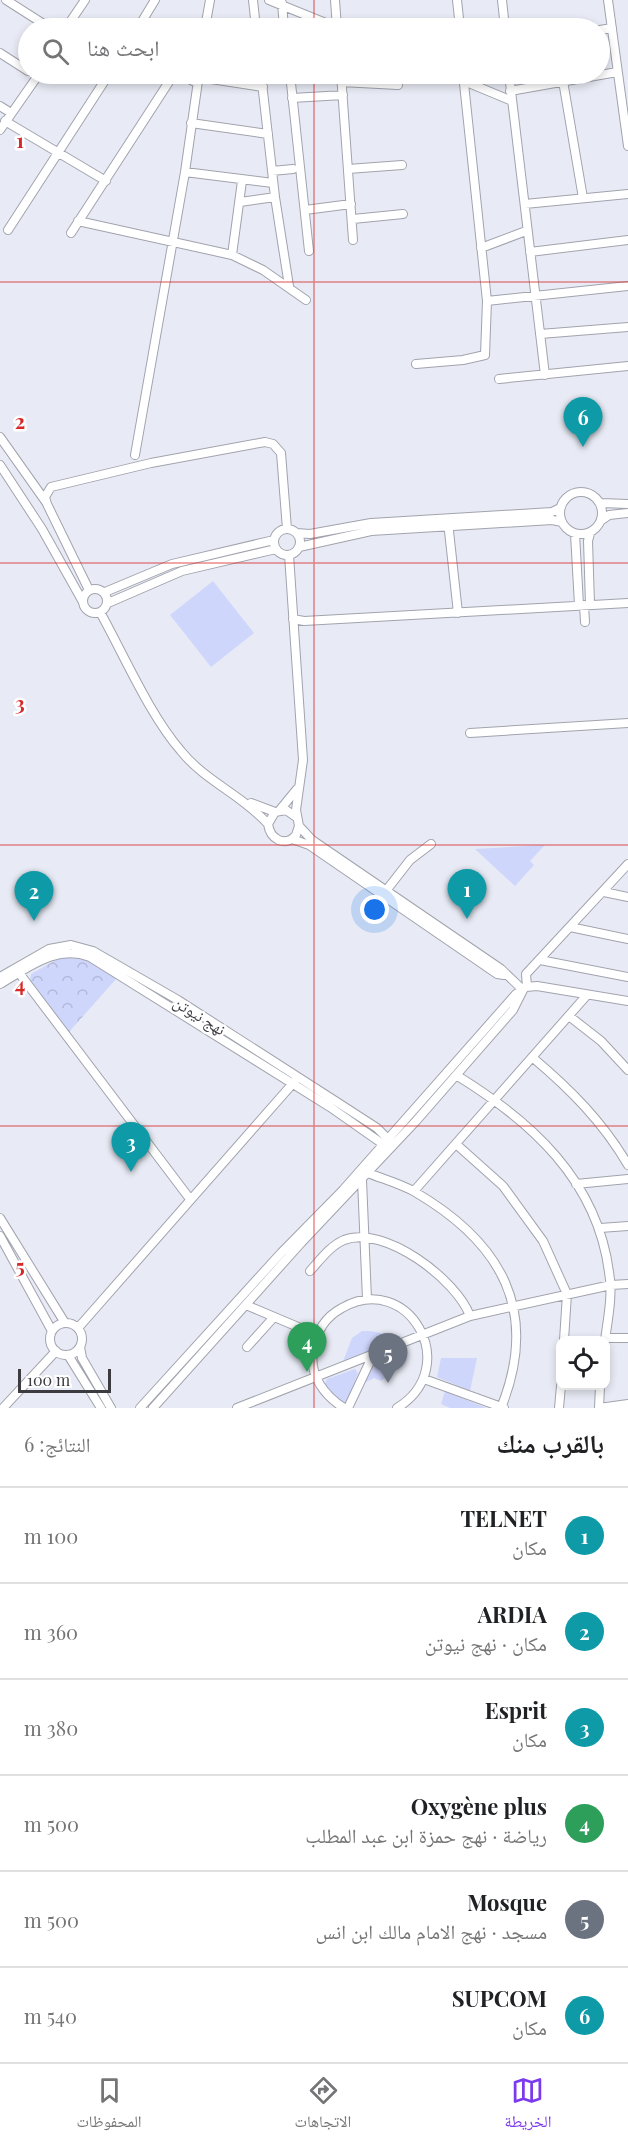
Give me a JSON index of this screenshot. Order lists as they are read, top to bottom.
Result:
{
  "streets": {
    "street": ["نهج نيوتن"]
  },
  "scale_bar": "100 m",
  "page": {
    "search": "ابحث هنا",
    "pins": [
      "6",
      "1",
      "2",
      "3",
      "4",
      "5"
    ],
    "scale": "100 m",
    "heading": ["بالقرب منك", "النتائج: 6"],
    "list": [
      {
        "mark": "1",
        "name": "TELNET",
        "note": "مكان",
        "value": "100 m"
      },
      {
        "mark": "2",
        "name": "ARDIA",
        "note": "مكان · نهج نيوتن",
        "value": "360 m"
      },
      {
        "mark": "3",
        "name": "Esprit",
        "note": "مكان",
        "value": "380 m"
      },
      {
        "mark": "4",
        "name": "Oxygène plus",
        "note": "رياضة · نهج حمزة ابن عبد المطلب",
        "value": "500 m"
      },
      {
        "mark": "5",
        "name": "Mosque",
        "note": "مسجد · نهج الامام مالك ابن انس",
        "value": "500 m"
      },
      {
        "mark": "6",
        "name": "SUPCOM",
        "note": "مكان",
        "value": "540 m"
      }
    ],
    "nav": ["الخريطة", "الاتجاهات", "المحفوظات"]
  },
  "grid": {
    "rows": [
      "1",
      "2",
      "3",
      "4",
      "5"
    ]
  }
}
